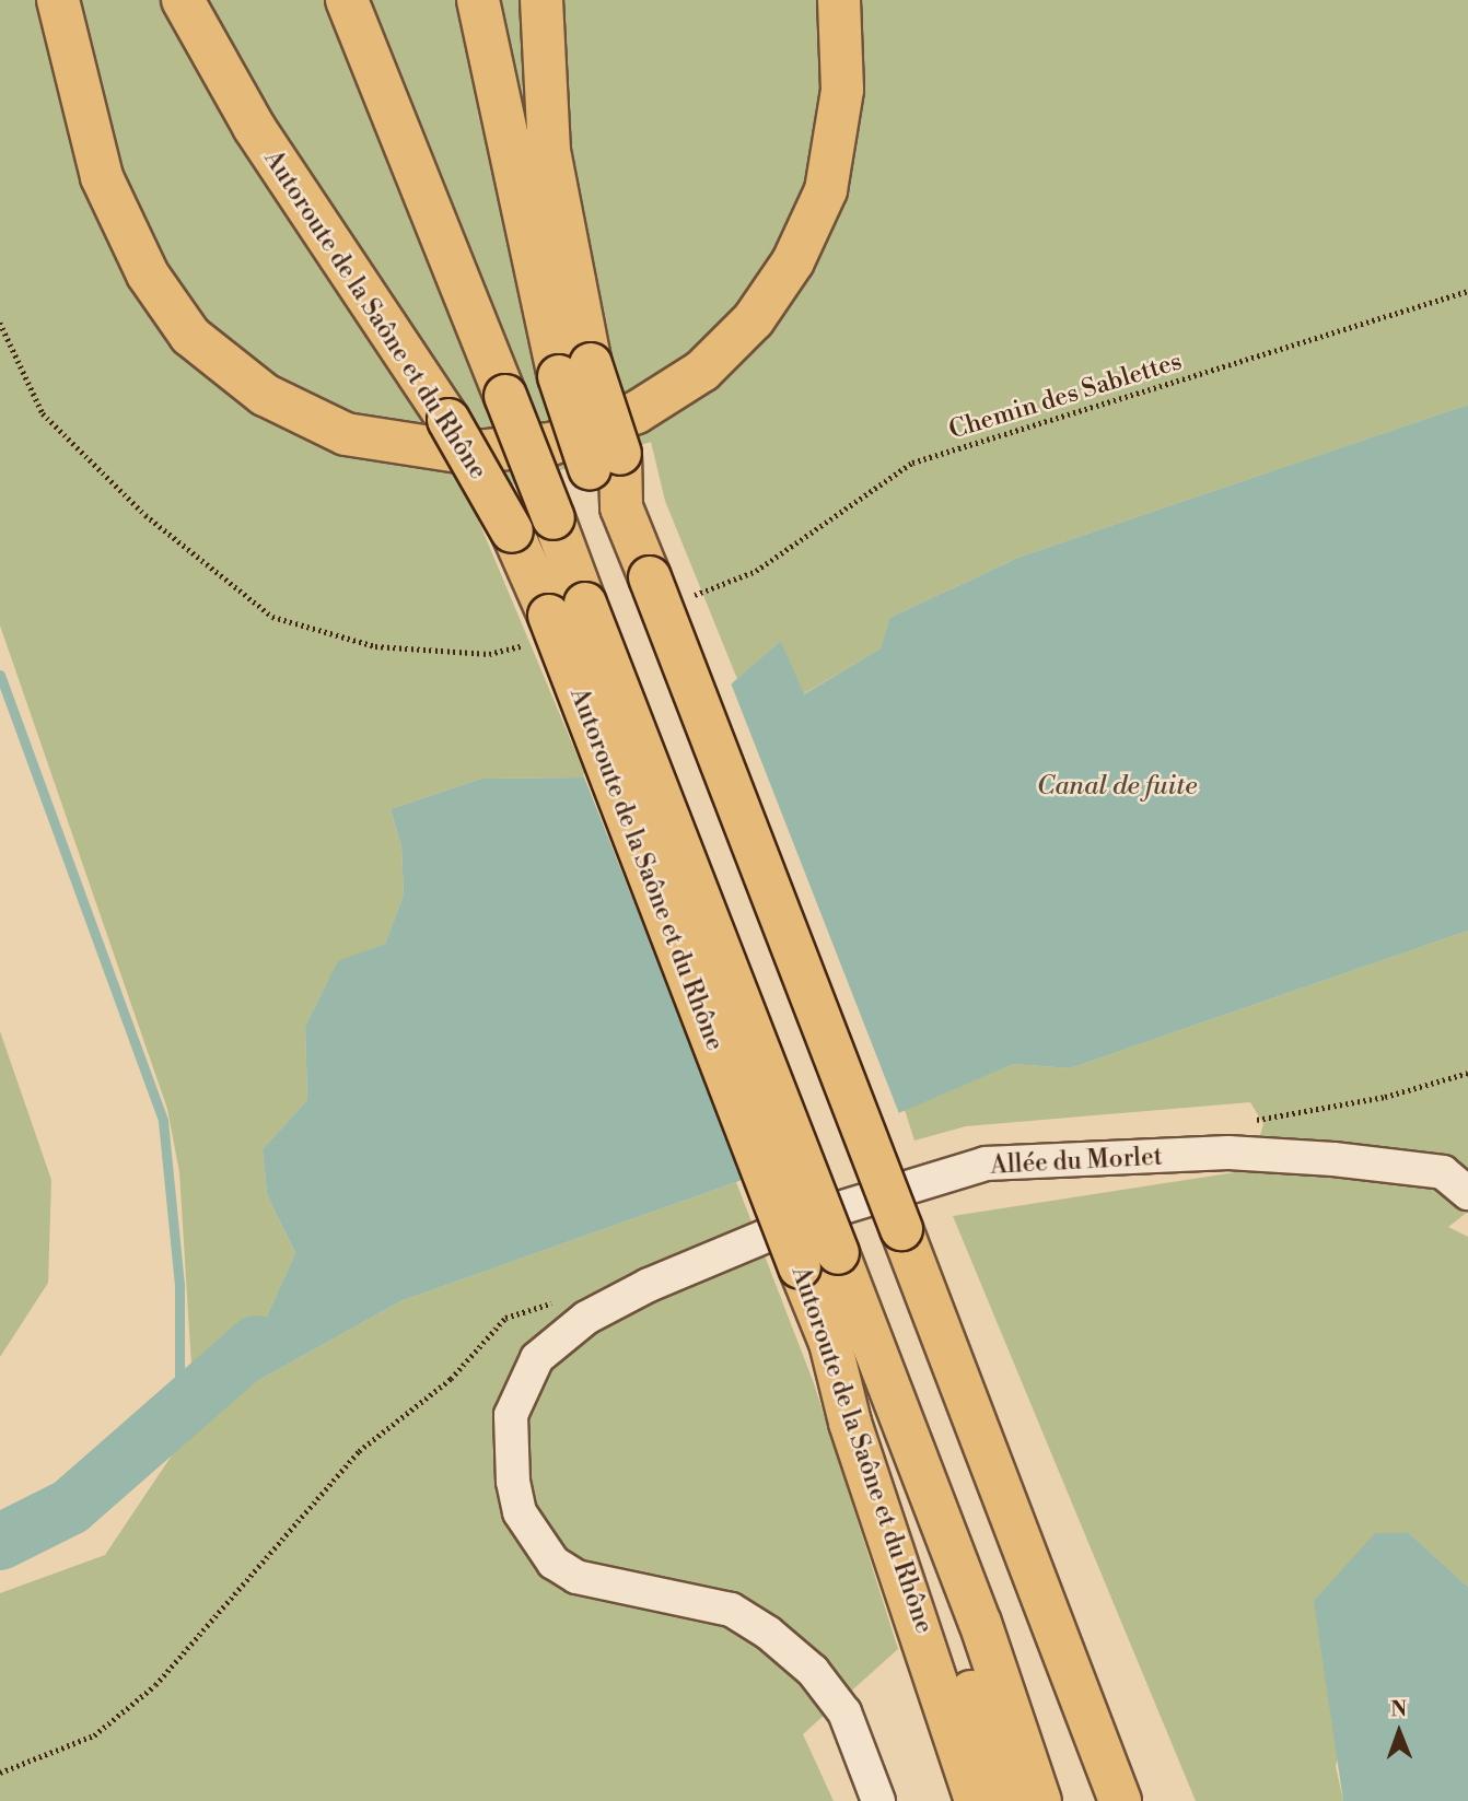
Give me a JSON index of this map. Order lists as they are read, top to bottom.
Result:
{
  "streets": {
    "highway": ["Autoroute de la Saône et du Rhône"],
    "street": ["Allée du Morlet"],
    "path": ["Chemin des Sablettes"]
  },
  "water": ["Canal de fuite"],
  "north": "top"
}
